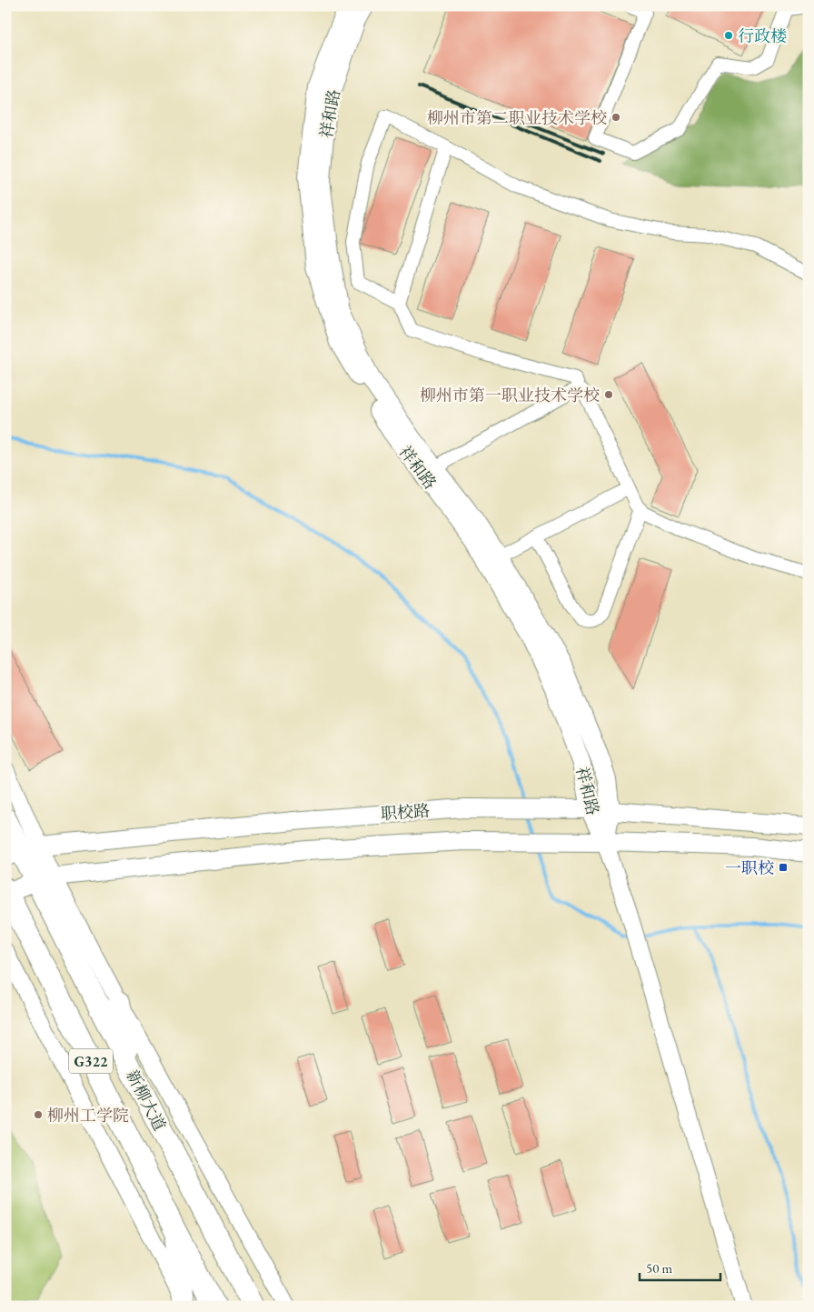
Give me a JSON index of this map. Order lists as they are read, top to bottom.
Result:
{
  "streets": {
    "highway": ["G322", "新柳大道"],
    "main road": ["祥和路", "职校路"]
  },
  "crossings": [
    ["祥和路", "职校路"],
    ["职校路", "新柳大道"]
  ],
  "places": {
    "other": [
      "行政楼",
      "柳州市第二职业技术学校",
      "柳州市第一职业技术学校",
      "柳州工学院"
    ],
    "transit": ["一职校"]
  },
  "scale_bar": "50 m"
}
